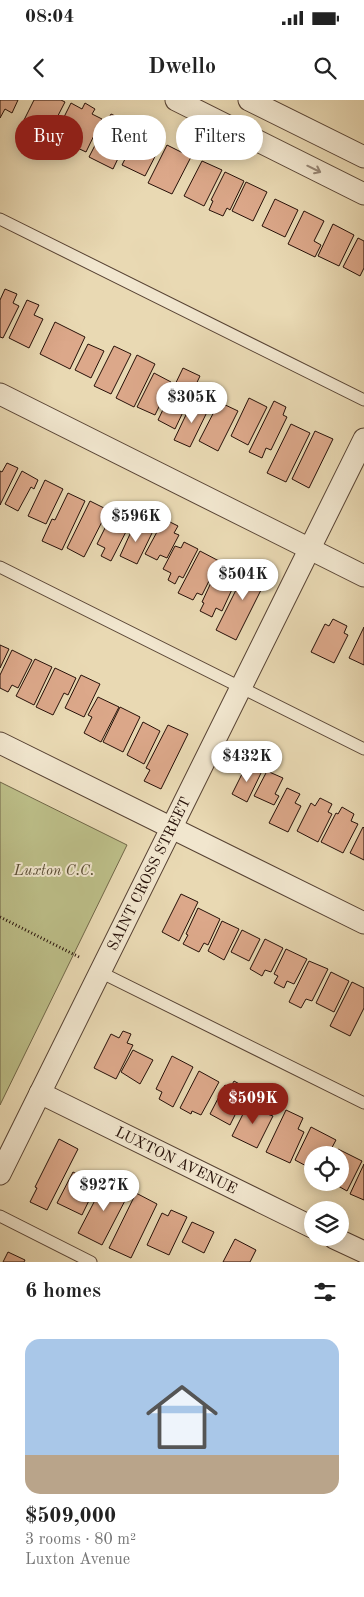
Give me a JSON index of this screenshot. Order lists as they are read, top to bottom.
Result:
{
  "streets": {
    "street": ["SAINT CROSS STREET", "LUXTON AVENUE"]
  },
  "crossings": [
    ["SAINT CROSS STREET", "LUXTON AVENUE"]
  ],
  "parks": ["Luxton C.C."],
  "page": {
    "status": "08:04",
    "header": "Dwello",
    "chip": ["Buy", "Rent", "Filters"],
    "price": [
      "$305K",
      "$596K",
      "$504K",
      "$432K",
      "$509K",
      "$927K"
    ],
    "heading": "6 homes",
    "list": [
      {
        "name": "$509,000",
        "note": "3 rooms · 80 m² · Luxton Avenue"
      }
    ]
  }
}
